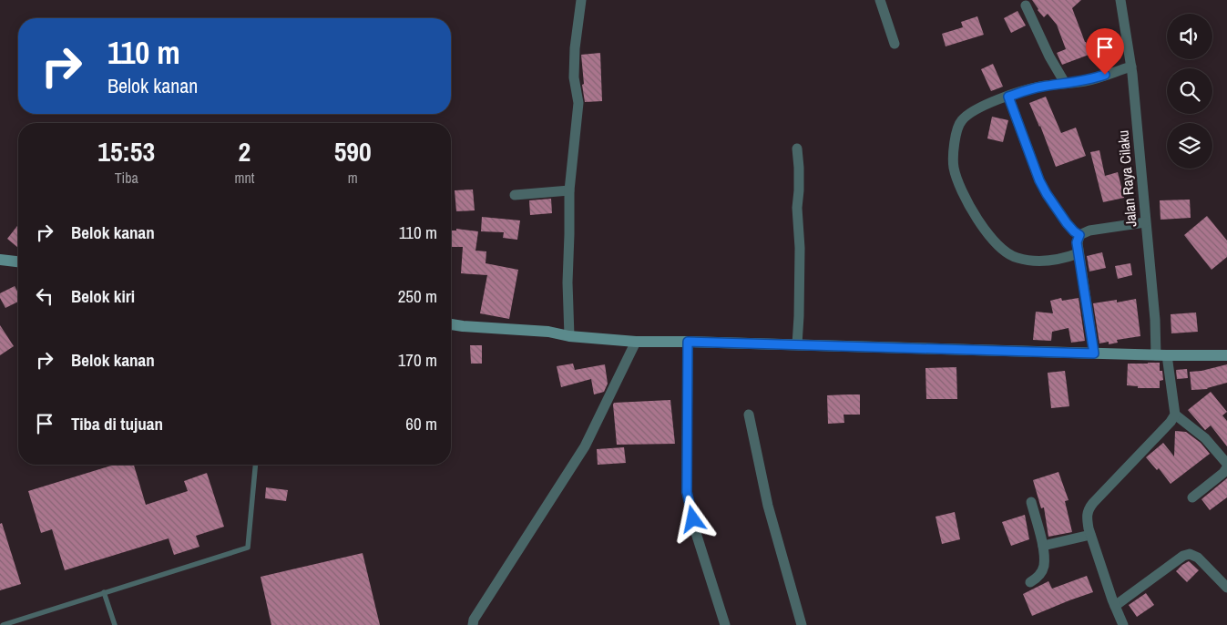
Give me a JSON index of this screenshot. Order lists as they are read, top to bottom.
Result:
{
  "streets": {
    "street": ["Jalan Raya Cilaku"]
  },
  "page": {
    "turn": ["110 m", "Belok kanan"],
    "eta": [
      "15:53",
      "Tiba",
      "2",
      "mnt",
      "590",
      "m"
    ],
    "list": [
      {
        "name": "Belok kanan",
        "value": "110 m"
      },
      {
        "name": "Belok kiri",
        "value": "250 m"
      },
      {
        "name": "Belok kanan",
        "value": "170 m"
      },
      {
        "name": "Tiba di tujuan",
        "value": "60 m"
      }
    ]
  }
}
